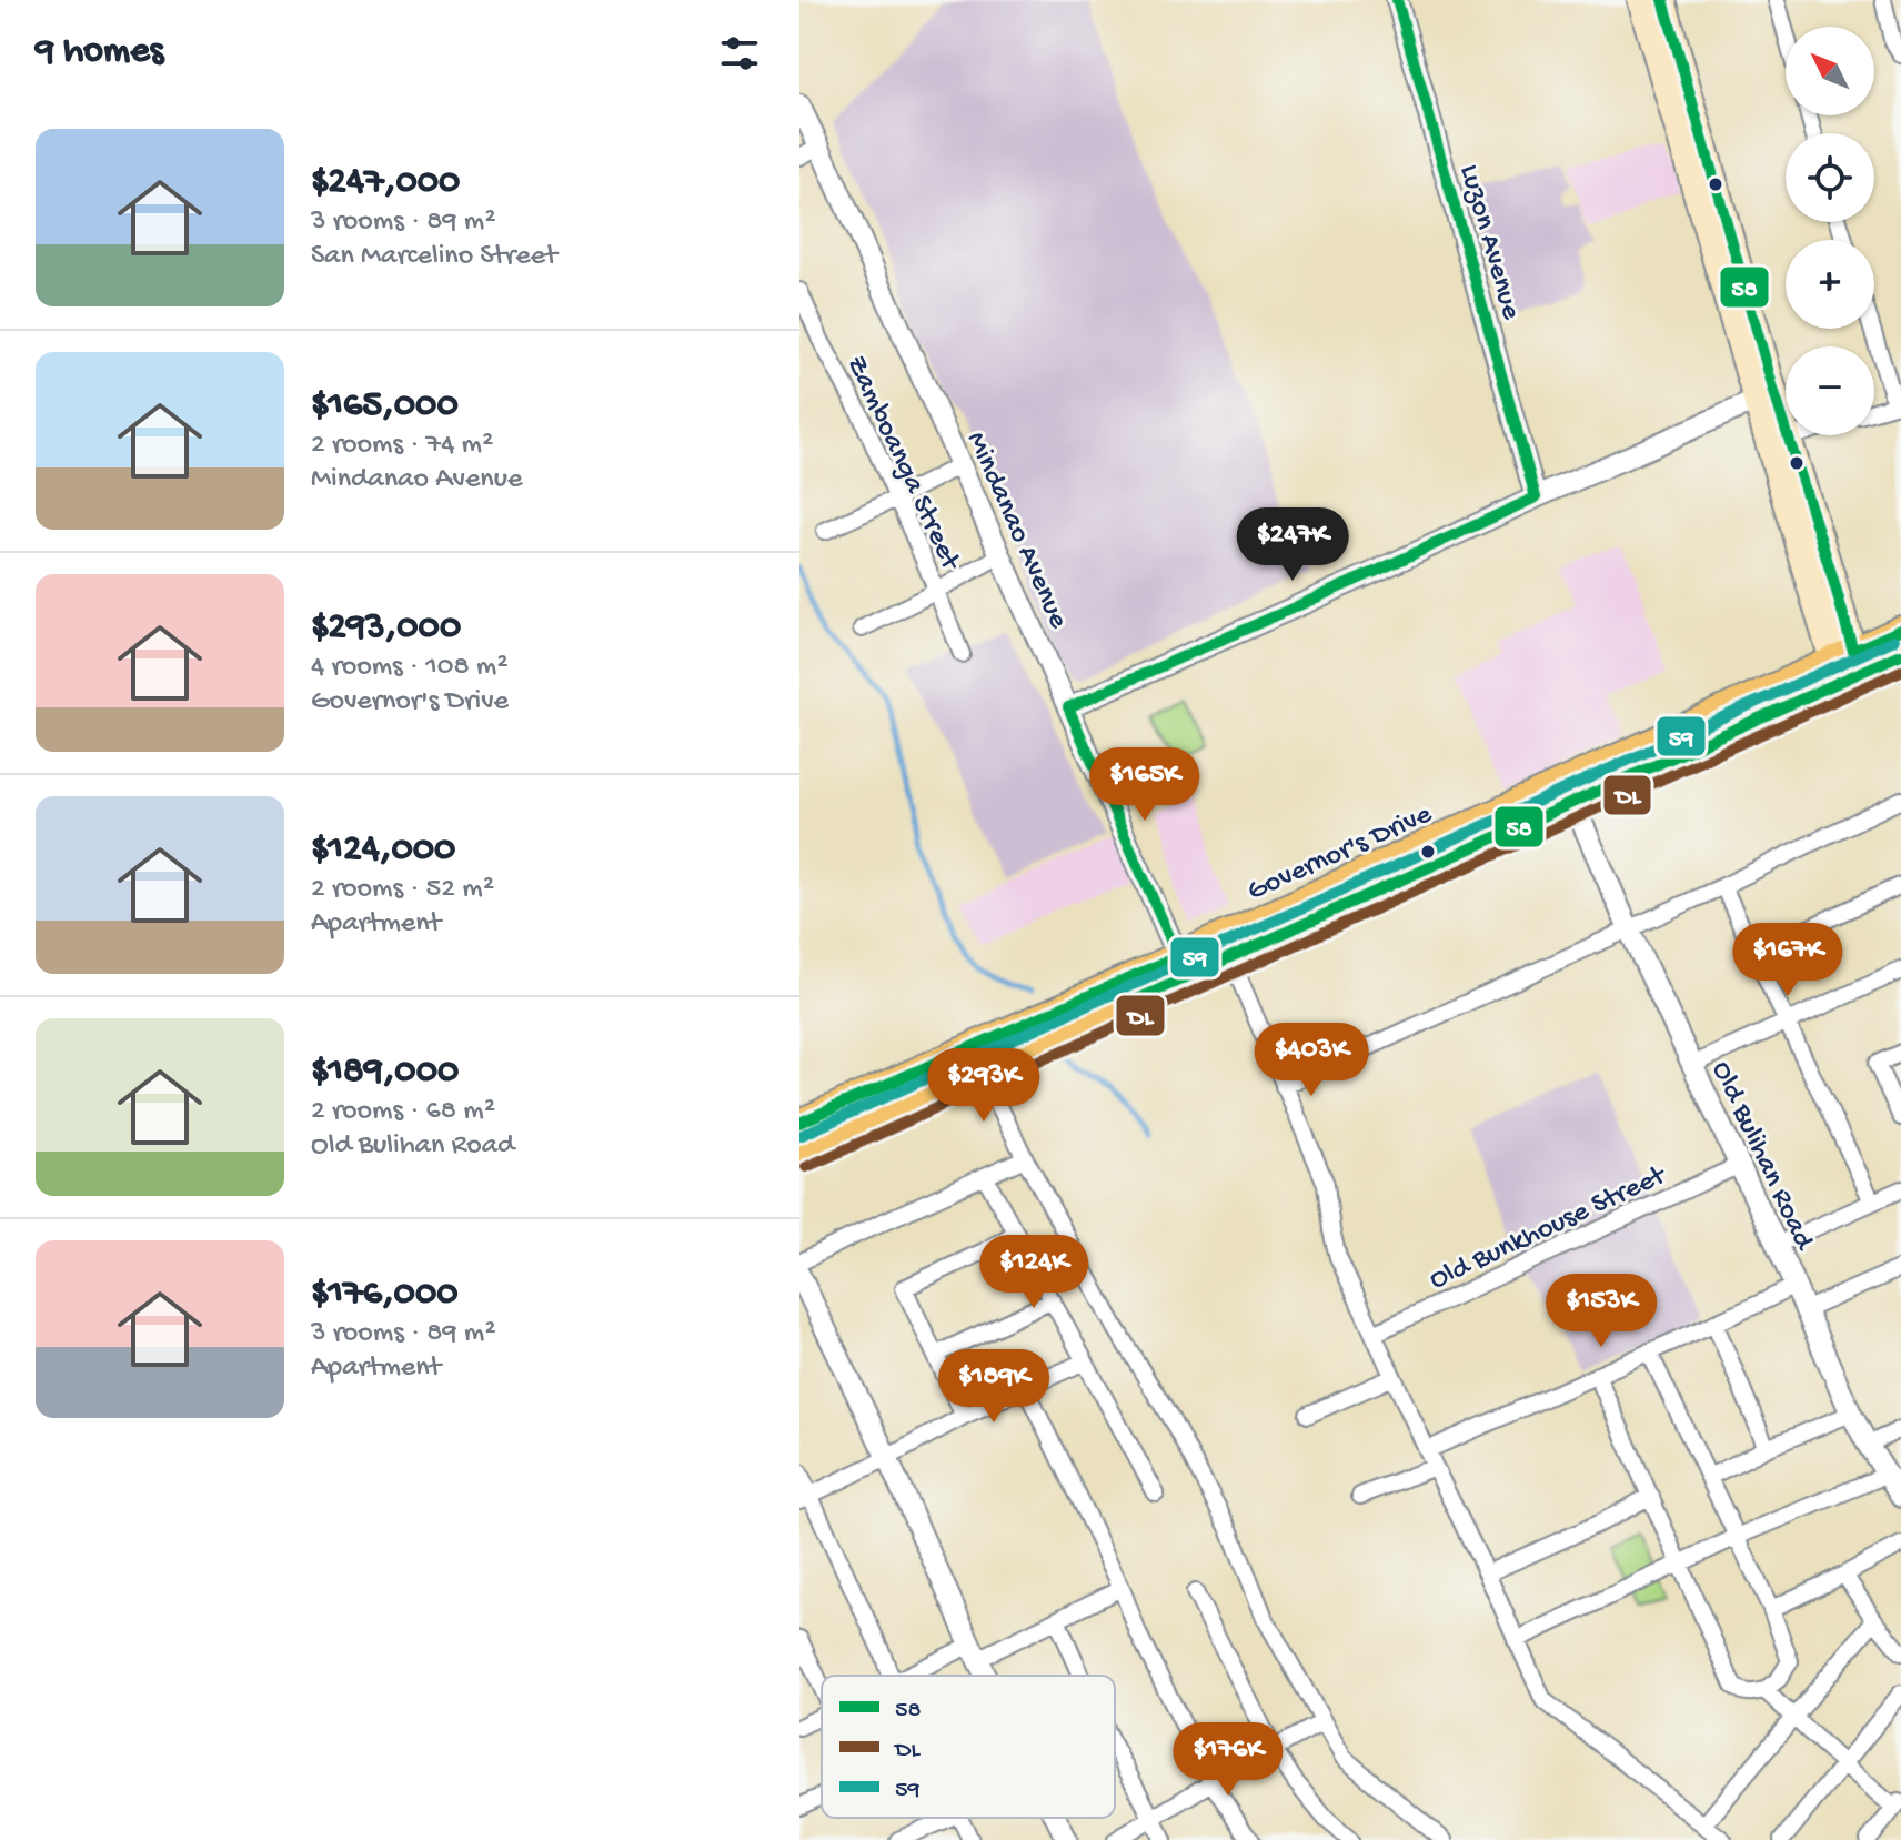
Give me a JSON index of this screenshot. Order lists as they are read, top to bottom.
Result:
{
  "streets": {
    "highway": ["Governor's Drive"],
    "street": [
      "Luzon Avenue",
      "Zamboanga Street",
      "Mindanao Avenue",
      "Old Bulihan Road",
      "Old Bunkhouse Street"
    ]
  },
  "crossings": [
    ["Mindanao Avenue", "Governor's Drive"],
    ["Governor's Drive", "Old Bulihan Road"],
    ["Old Bulihan Road", "Old Bunkhouse Street"]
  ],
  "lines": ["transit line 58", "transit line 59", "transit line DL"],
  "legend": ["58", "DL", "59"],
  "north": "top left",
  "page": {
    "heading": "9 homes",
    "map_buttons": ["+", "−"],
    "list": [
      {
        "name": "$247,000",
        "note": "3 rooms · 89 m² · San Marcelino Street"
      },
      {
        "name": "$165,000",
        "note": "2 rooms · 74 m² · Mindanao Avenue"
      },
      {
        "name": "$293,000",
        "note": "4 rooms · 108 m² · Governor's Drive"
      },
      {
        "name": "$124,000",
        "note": "2 rooms · 52 m² · Apartment"
      },
      {
        "name": "$189,000",
        "note": "2 rooms · 68 m² · Old Bulihan Road"
      },
      {
        "name": "$176,000",
        "note": "3 rooms · 89 m² · Apartment"
      }
    ],
    "price": [
      "$247K",
      "$165K",
      "$167K",
      "$403K",
      "$293K",
      "$124K",
      "$153K",
      "$189K",
      "$176K"
    ]
  }
}
